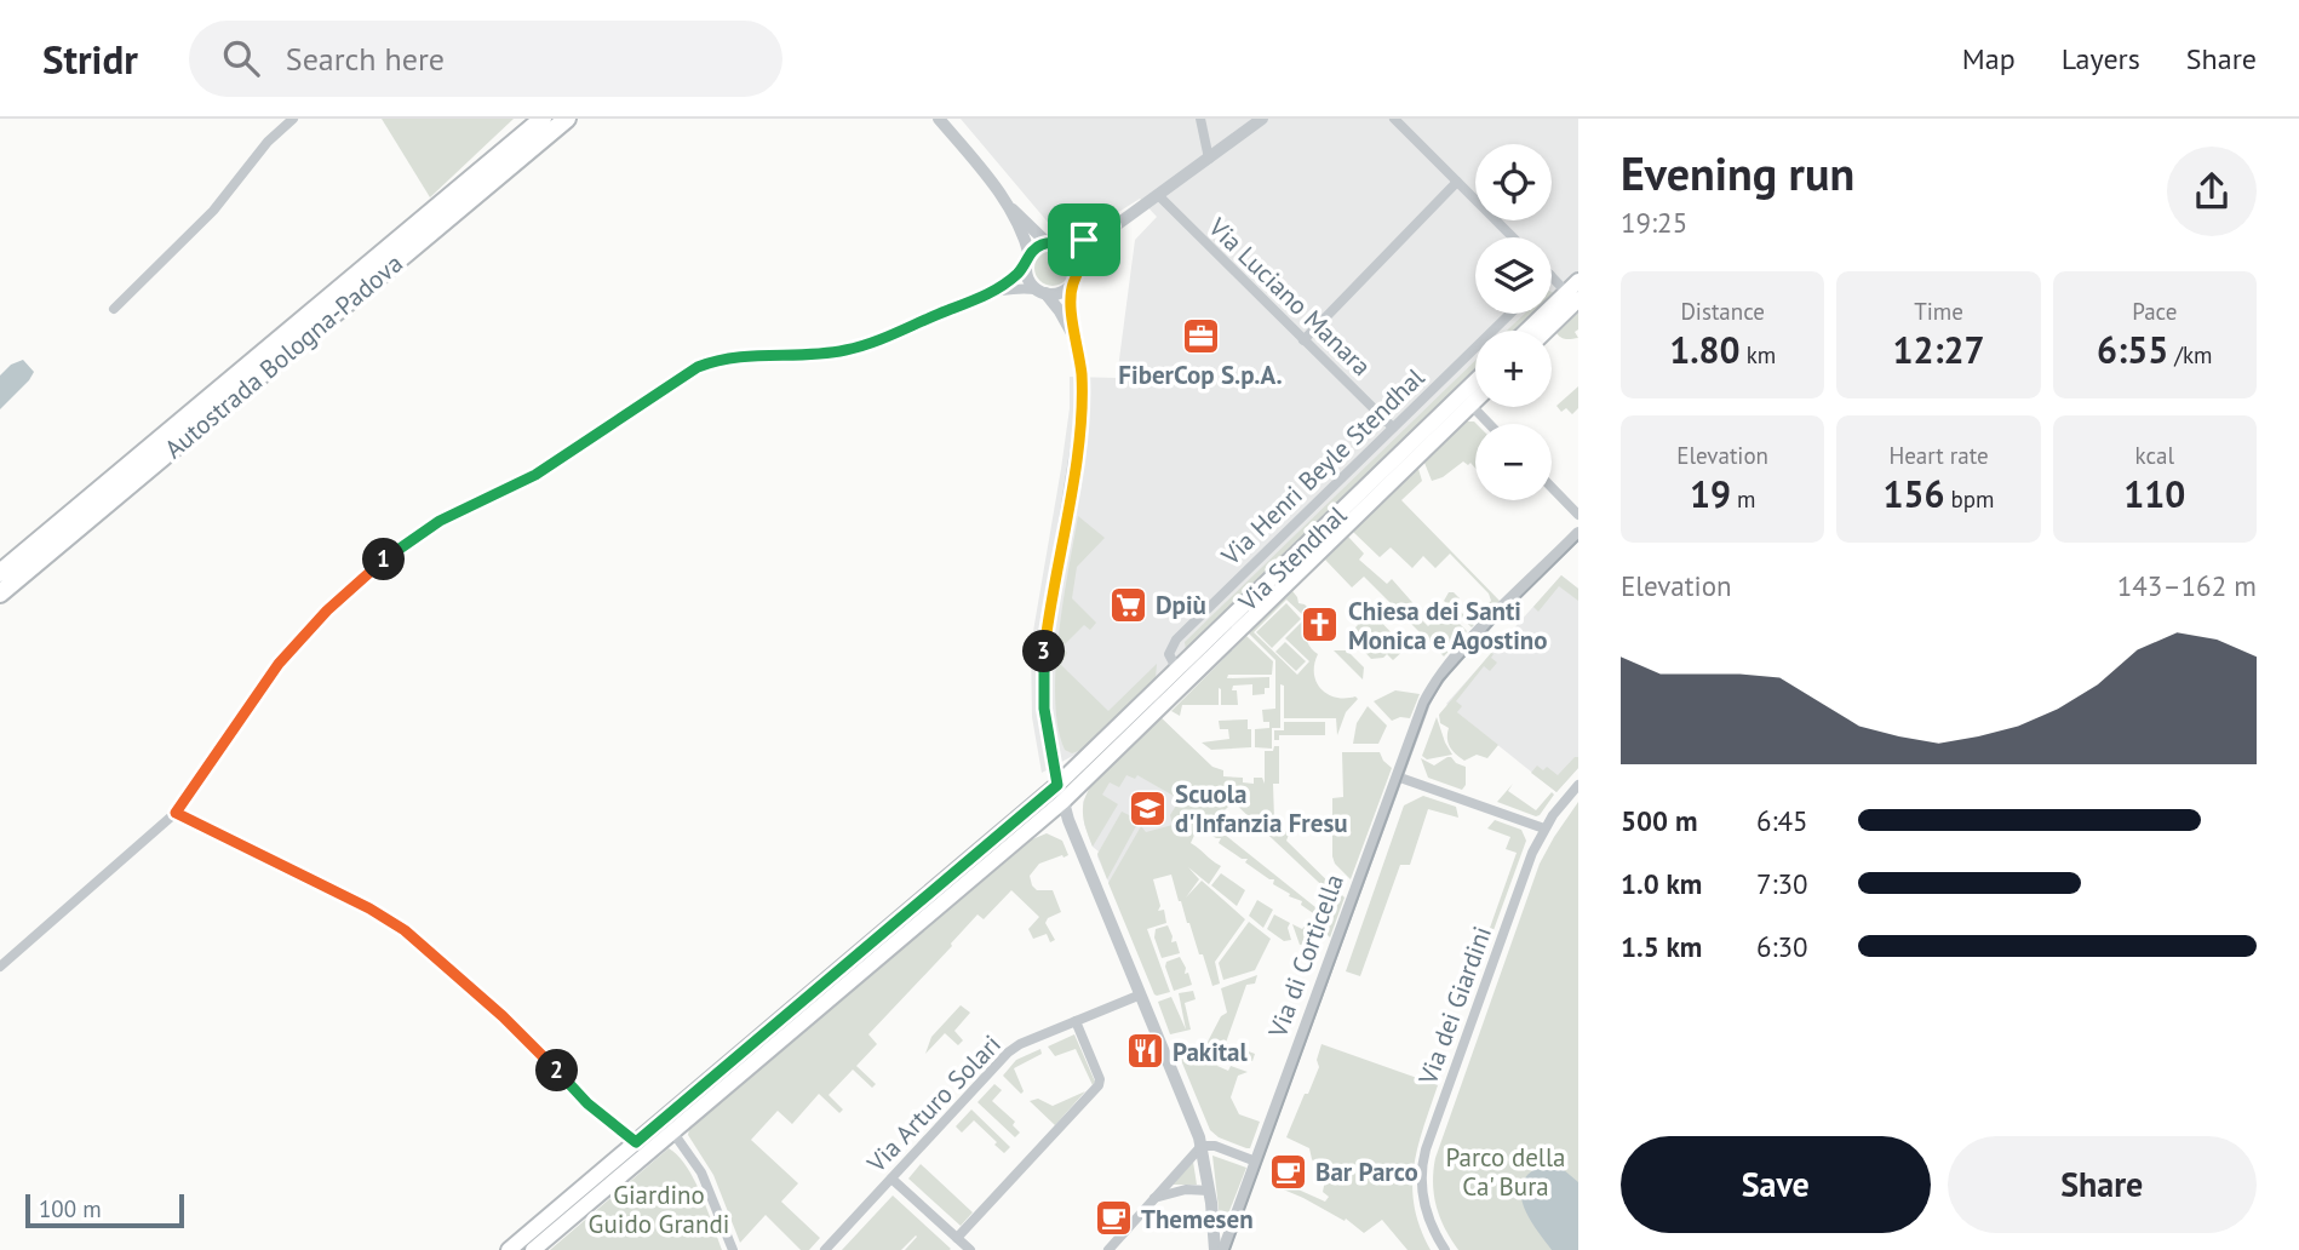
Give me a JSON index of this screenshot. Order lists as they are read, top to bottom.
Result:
{
  "streets": {
    "highway": ["Autostrada Bologna-Padova"],
    "main road": ["Via Stendhal"],
    "street": [
      "Via Luciano Manara",
      "Via Henri Beyle Stendhal",
      "Via di Corticella",
      "Via dei Giardini",
      "Via Arturo Solari"
    ]
  },
  "crossings": [
    ["Via Luciano Manara", "Via Henri Beyle Stendhal"],
    ["Via Henri Beyle Stendhal", "Via Stendhal"]
  ],
  "parks": ["Parco della Ca' Bura", "Giardino Guido Grandi"],
  "places": {
    "office": ["FiberCop S.p.A."],
    "supermarket": ["Dpiù"],
    "church": ["Chiesa dei Santi Monica e Agostino"],
    "school or university": ["Scuola d'Infanzia Fresu"],
    "restaurant": ["Pakital"],
    "cafe": ["Bar Parco", "Themesen"]
  },
  "scale_bar": "100 m",
  "page": {
    "header": "Stridr",
    "search": "Search here",
    "nav": ["Map", "Layers", "Share"],
    "heading": ["Evening run", "19:25"],
    "map_buttons": ["+", "−"],
    "stats": [
      ["Distance", "1.80 km"],
      ["Time", "12:27"],
      ["Pace", "6:55 /km"],
      ["Elevation", "19 m"],
      ["Heart rate", "156 bpm"],
      ["kcal", "110"]
    ],
    "pins": ["1", "3", "2"],
    "chart": ["Elevation", "143–162 m"],
    "list": [
      {
        "name": "500 m",
        "note": "6:45"
      },
      {
        "name": "1.0 km",
        "note": "7:30"
      },
      {
        "name": "1.5 km",
        "note": "6:30"
      }
    ],
    "buttons": ["Save", "Share"],
    "scale": "100 m"
  }
}
